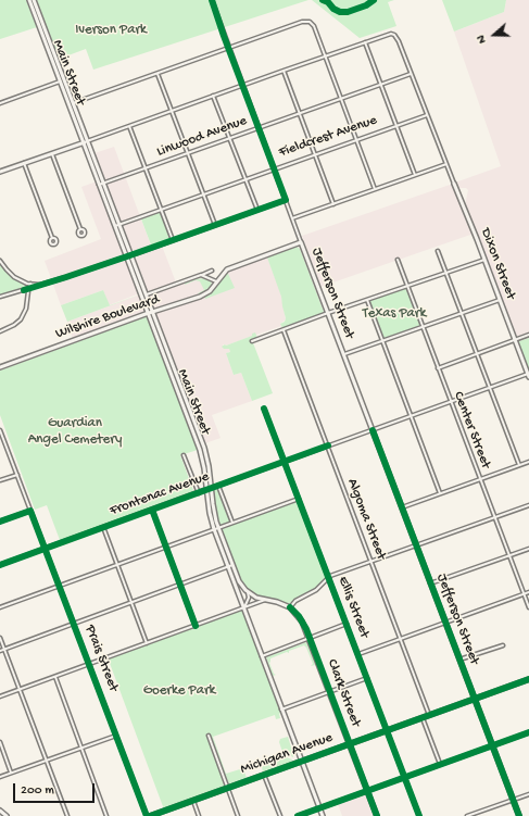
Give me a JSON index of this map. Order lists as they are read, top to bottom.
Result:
{
  "streets": {
    "main road": [
      "Main Street",
      "Dixon Street",
      "Jefferson Street",
      "Wilshire Boulevard",
      "Clark Street",
      "Michigan Avenue"
    ],
    "street": [
      "Linwood Avenue",
      "Fieldcrest Avenue",
      "Center Street",
      "Frontenac Avenue",
      "Algoma Street",
      "Ellis Street",
      "Prais Street"
    ]
  },
  "crossings": [
    ["Main Street", "Linwood Avenue"],
    ["Main Street", "Fieldcrest Avenue"],
    ["Main Street", "Wilshire Boulevard"],
    ["Main Street", "Frontenac Avenue"],
    ["Main Street", "Michigan Avenue"],
    ["Dixon Street", "Frontenac Avenue"],
    ["Jefferson Street", "Wilshire Boulevard"],
    ["Jefferson Street", "Frontenac Avenue"],
    ["Jefferson Street", "Michigan Avenue"],
    ["Center Street", "Frontenac Avenue"],
    ["Frontenac Avenue", "Algoma Street"],
    ["Frontenac Avenue", "Ellis Street"],
    ["Frontenac Avenue", "Prais Street"],
    ["Algoma Street", "Michigan Avenue"],
    ["Ellis Street", "Michigan Avenue"],
    ["Prais Street", "Michigan Avenue"],
    ["Clark Street", "Michigan Avenue"]
  ],
  "parks": [
    "Iverson Park",
    "Texas Park",
    "Guardian Angel Cemetery",
    "Goerke Park"
  ],
  "scale_bar": "200 m",
  "north": "left"
}
